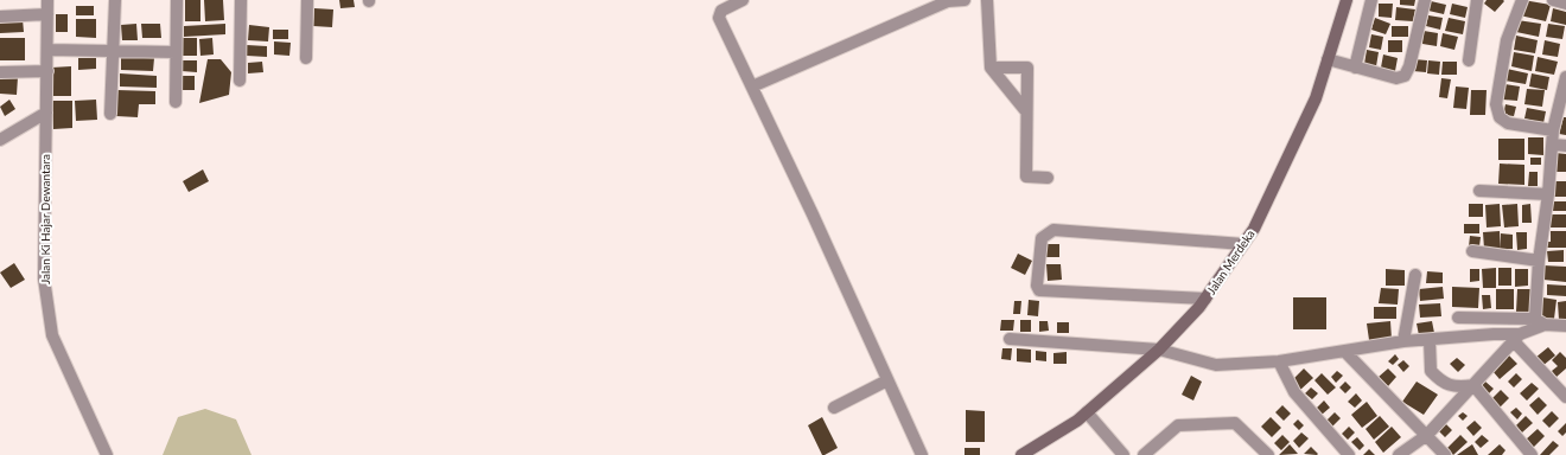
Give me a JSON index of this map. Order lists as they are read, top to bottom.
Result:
{
  "streets": {
    "street": ["Jalan Ki Hajar Dewantara", "Jalan Merdeka"]
  }
}
